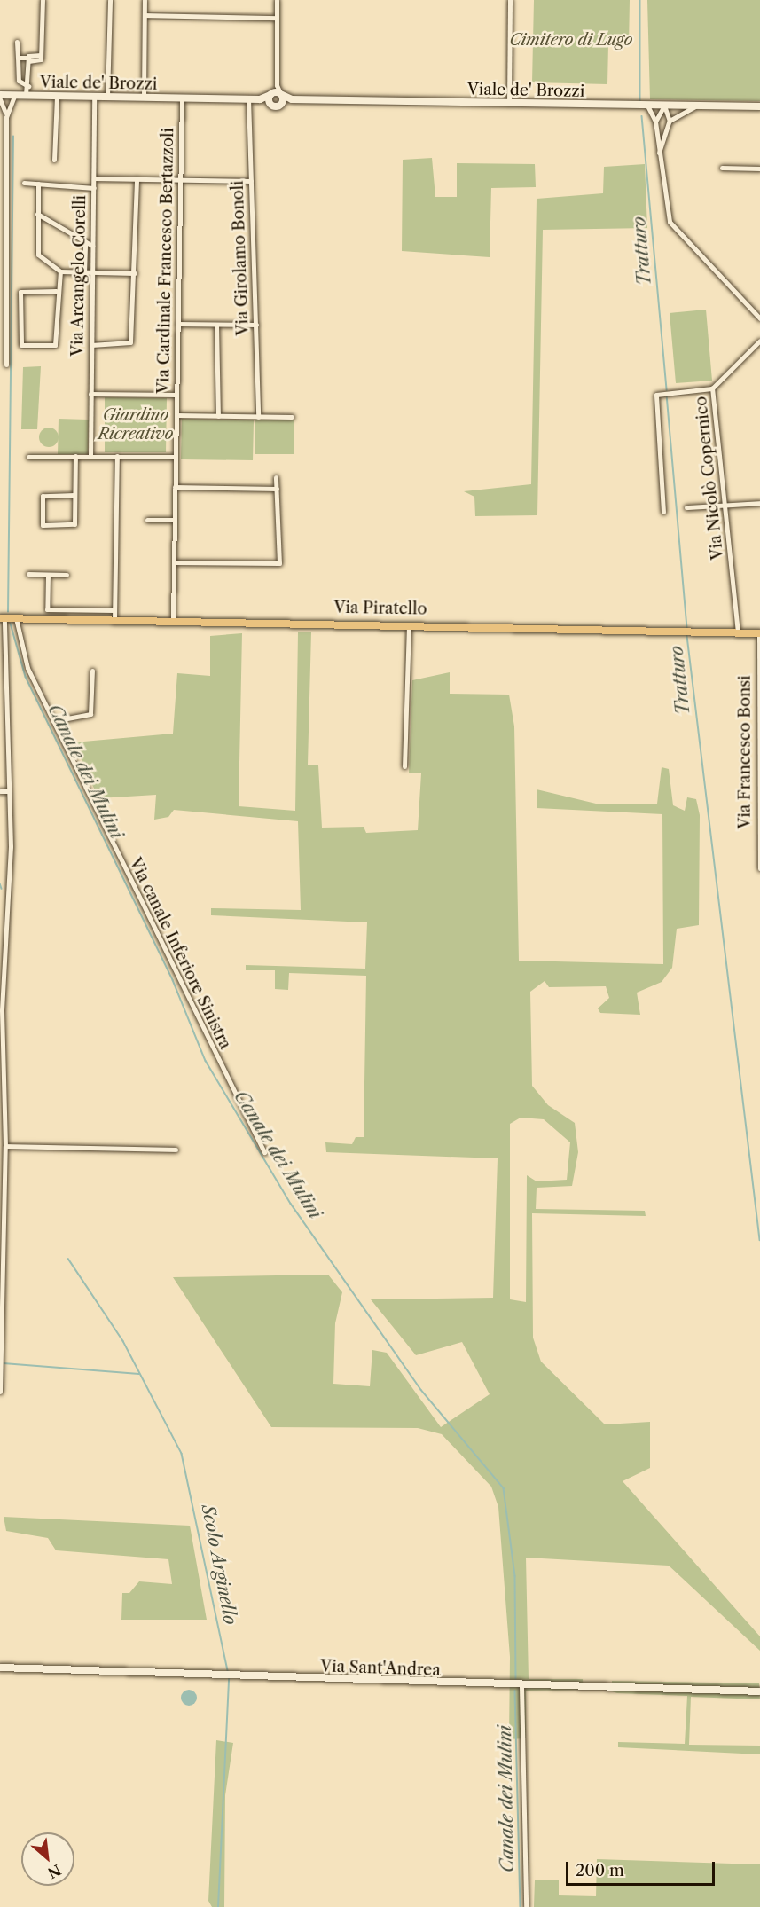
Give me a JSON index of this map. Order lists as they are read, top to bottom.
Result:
{
  "streets": {
    "main road": ["Via Piratello"],
    "street": [
      "Viale de' Brozzi",
      "Via Girolamo Bonoli",
      "Via Cardinale Francesco Bertazzoli",
      "Via Arcangelo Corelli",
      "Via Nicolò Copernico",
      "Via Francesco Bonsi",
      "Via canale Inferiore Sinistra",
      "Via Sant'Andrea"
    ]
  },
  "crossings": [
    ["Viale de' Brozzi", "Via Girolamo Bonoli"],
    ["Viale de' Brozzi", "Via Cardinale Francesco Bertazzoli"],
    ["Viale de' Brozzi", "Via Arcangelo Corelli"],
    ["Via Cardinale Francesco Bertazzoli", "Via Piratello"],
    ["Via Nicolò Copernico", "Via Piratello"],
    ["Via Piratello", "Via Francesco Bonsi"],
    ["Via Piratello", "Via canale Inferiore Sinistra"]
  ],
  "water": ["Tratturo", "Canale dei Mulini", "Scolo Arginello"],
  "parks": ["Cimitero di Lugo", "Giardino Ricreativo"],
  "scale_bar": "200 m",
  "north": "bottom right"
}
